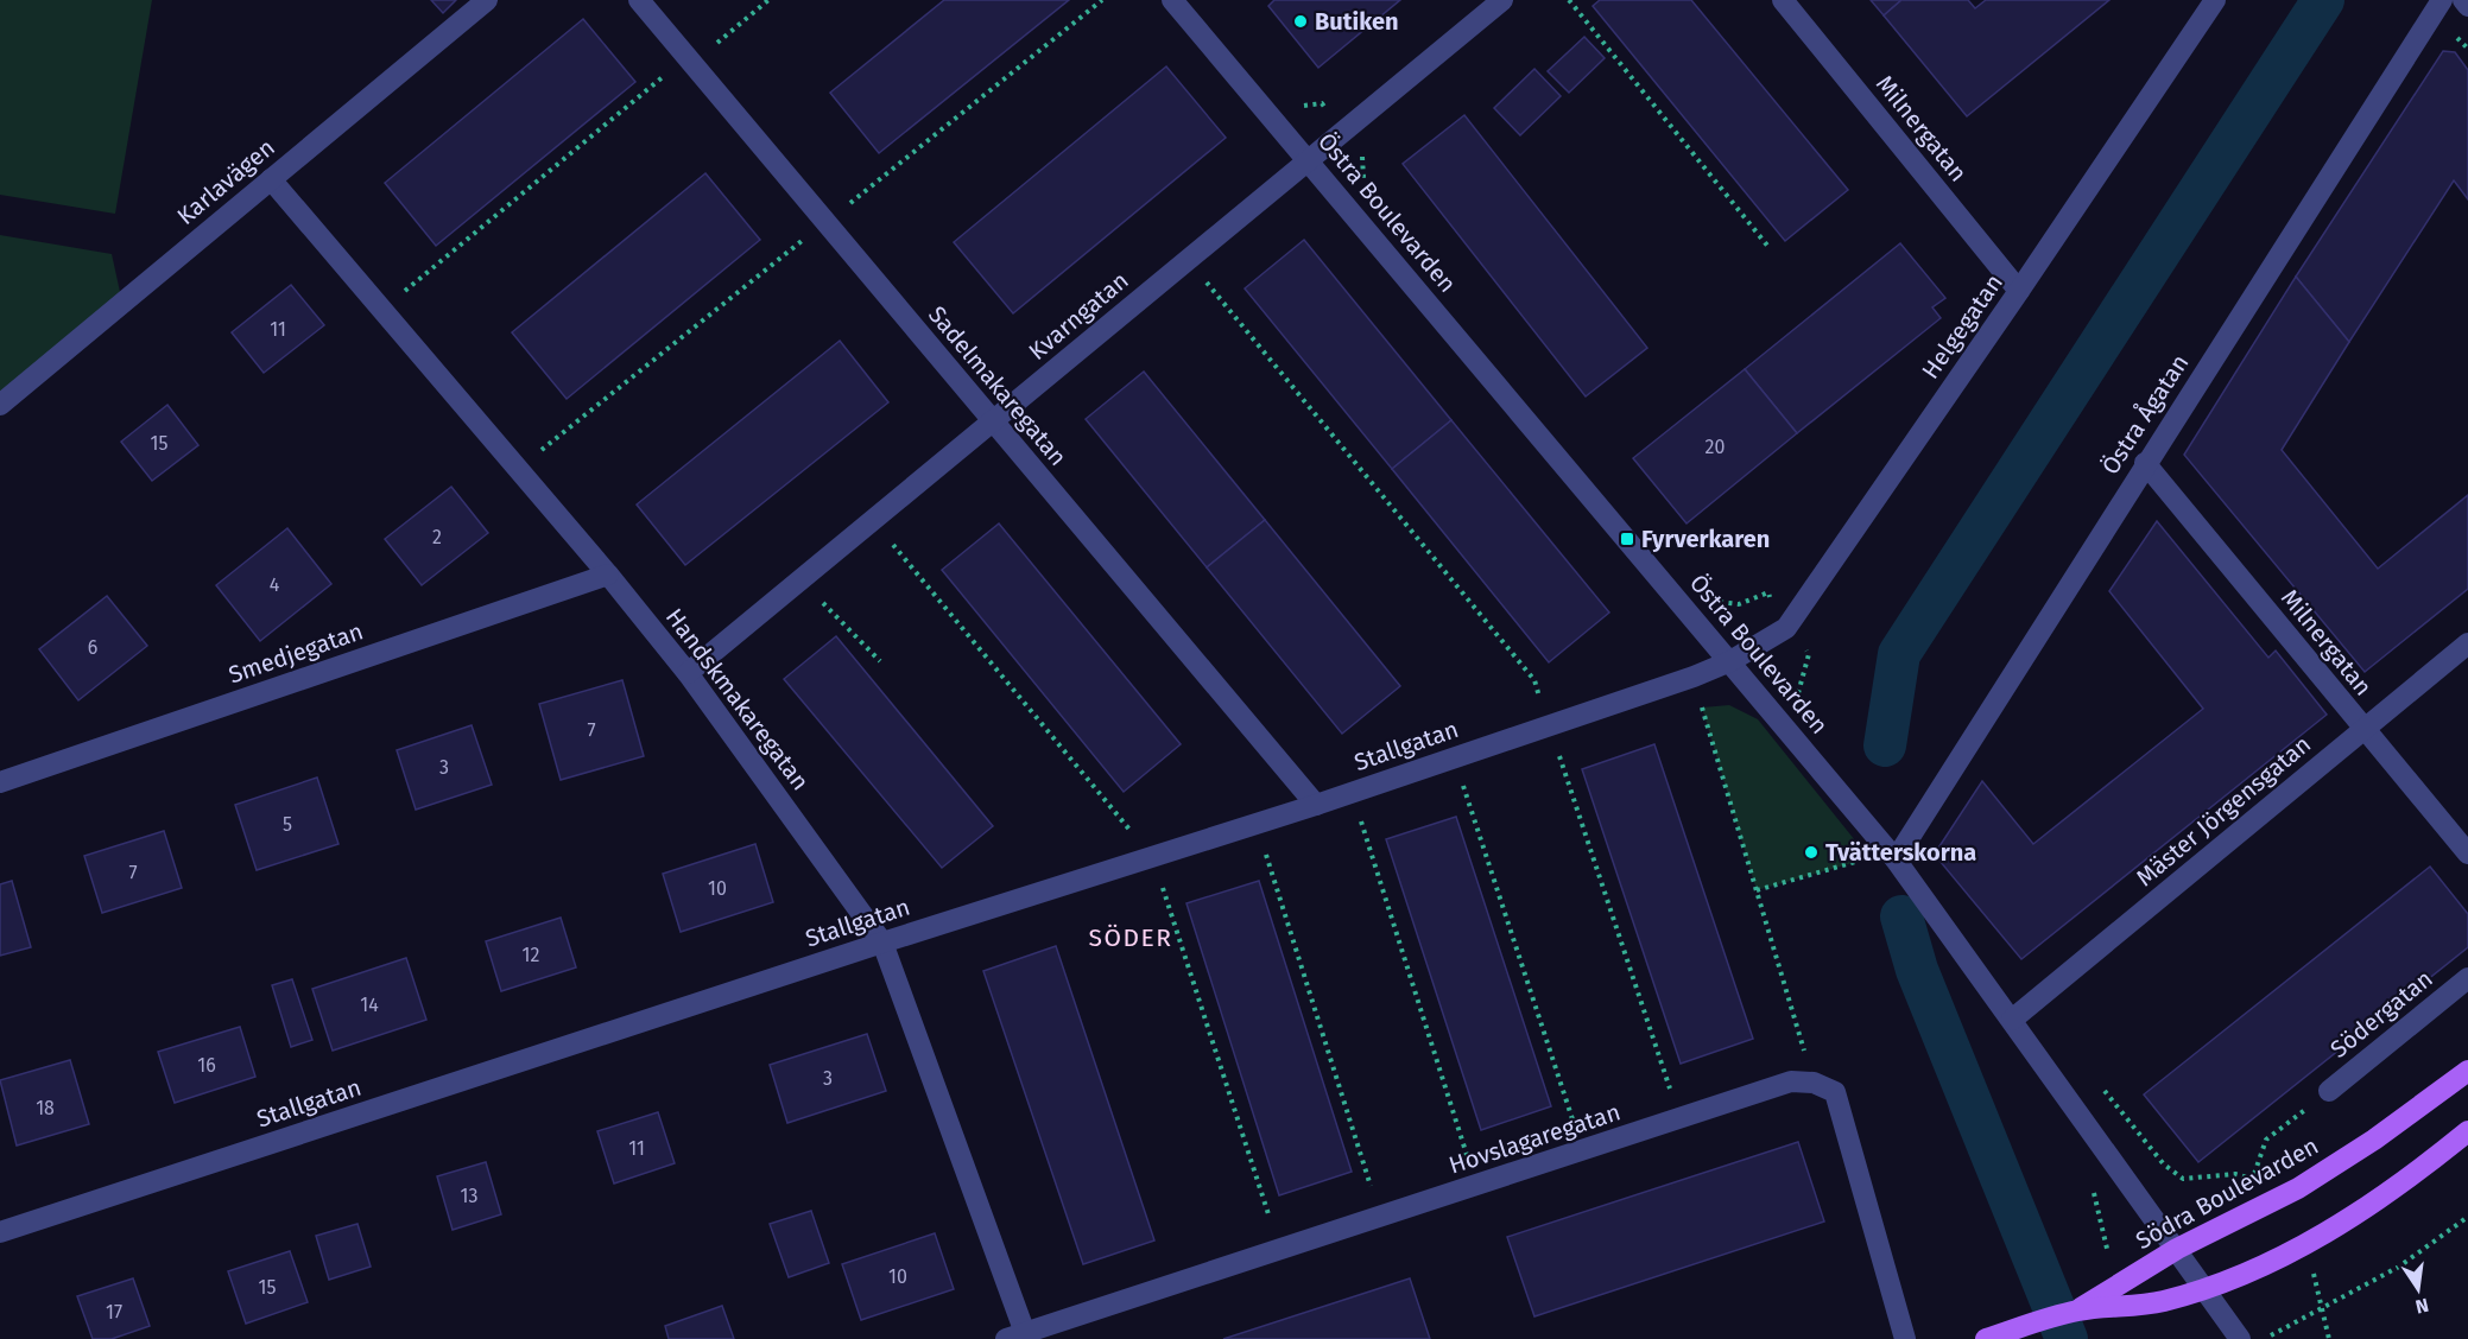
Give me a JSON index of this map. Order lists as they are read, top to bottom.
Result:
{
  "streets": {
    "main road": ["Södra Boulevarden"],
    "street": [
      "Milnergatan",
      "Karlavägen",
      "Östra Boulevarden",
      "Kvarngatan",
      "Helgegatan",
      "Sadelmakaregatan",
      "Östra Ågatan",
      "Smedjegatan",
      "Handskmakaregatan",
      "Stallgatan",
      "Mäster Jörgensgatan",
      "Södergatan",
      "Hovslagaregatan"
    ]
  },
  "crossings": [
    ["Milnergatan", "Helgegatan"],
    ["Milnergatan", "Östra Ågatan"],
    ["Milnergatan", "Mäster Jörgensgatan"],
    ["Karlavägen", "Handskmakaregatan"],
    ["Östra Boulevarden", "Kvarngatan"],
    ["Östra Boulevarden", "Helgegatan"],
    ["Östra Boulevarden", "Östra Ågatan"],
    ["Östra Boulevarden", "Stallgatan"],
    ["Östra Boulevarden", "Mäster Jörgensgatan"],
    ["Östra Boulevarden", "Södra Boulevarden"],
    ["Kvarngatan", "Sadelmakaregatan"],
    ["Kvarngatan", "Handskmakaregatan"],
    ["Helgegatan", "Stallgatan"],
    ["Sadelmakaregatan", "Stallgatan"],
    ["Smedjegatan", "Handskmakaregatan"],
    ["Handskmakaregatan", "Stallgatan"],
    ["Handskmakaregatan", "Hovslagaregatan"]
  ],
  "districts": ["SÖDER"],
  "places": {
    "other": ["Butiken", "Tvätterskorna"],
    "transit": ["Fyrverkaren"]
  },
  "house_numbers": [
    "11",
    "15",
    "20",
    "2",
    "4",
    "6",
    "7",
    "3",
    "5",
    "7",
    "10",
    "12",
    "14",
    "16",
    "3",
    "18",
    "11",
    "13",
    "10",
    "15",
    "17"
  ],
  "north": "bottom"
}
